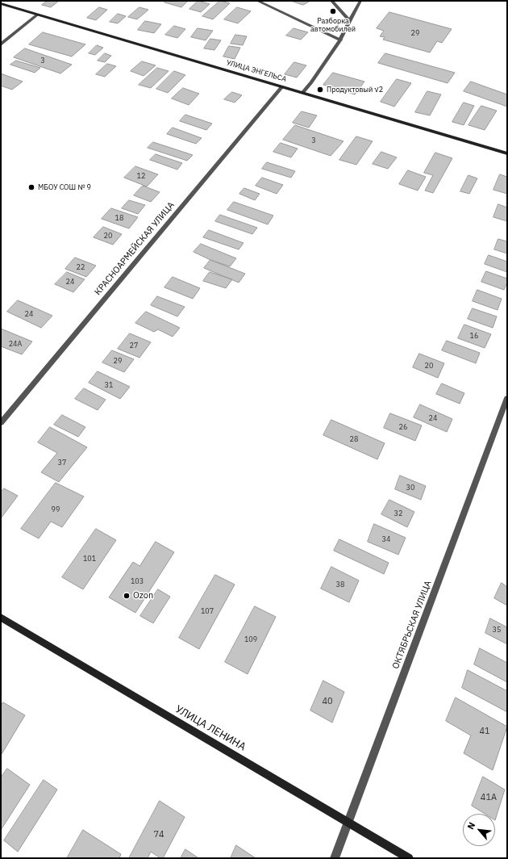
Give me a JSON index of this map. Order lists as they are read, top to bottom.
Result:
{
  "streets": {
    "main road": ["УЛИЦА ЭНГЕЛЬСА", "УЛИЦА ЛЕНИНА"],
    "street": ["КРАСНОАРМЕЙСКАЯ УЛИЦА", "ОКТЯБРЬСКАЯ УЛИЦА"]
  },
  "crossings": [
    ["УЛИЦА ЭНГЕЛЬСА", "КРАСНОАРМЕЙСКАЯ УЛИЦА"],
    ["ОКТЯБРЬСКАЯ УЛИЦА", "УЛИЦА ЛЕНИНА"]
  ],
  "places": [
    "Разборка автомобилей",
    "Продуктовый √2",
    "МБОУ СОШ № 9",
    "Ozon"
  ],
  "house_numbers": [
    "29",
    "3",
    "3",
    "12",
    "18",
    "20",
    "22",
    "24",
    "24",
    "16",
    "24А",
    "27",
    "29",
    "20",
    "31",
    "24",
    "26",
    "28",
    "37",
    "30",
    "99",
    "32",
    "34",
    "101",
    "103",
    "38",
    "107",
    "35",
    "109",
    "40",
    "41",
    "41А",
    "74"
  ],
  "north": "top left"
}
